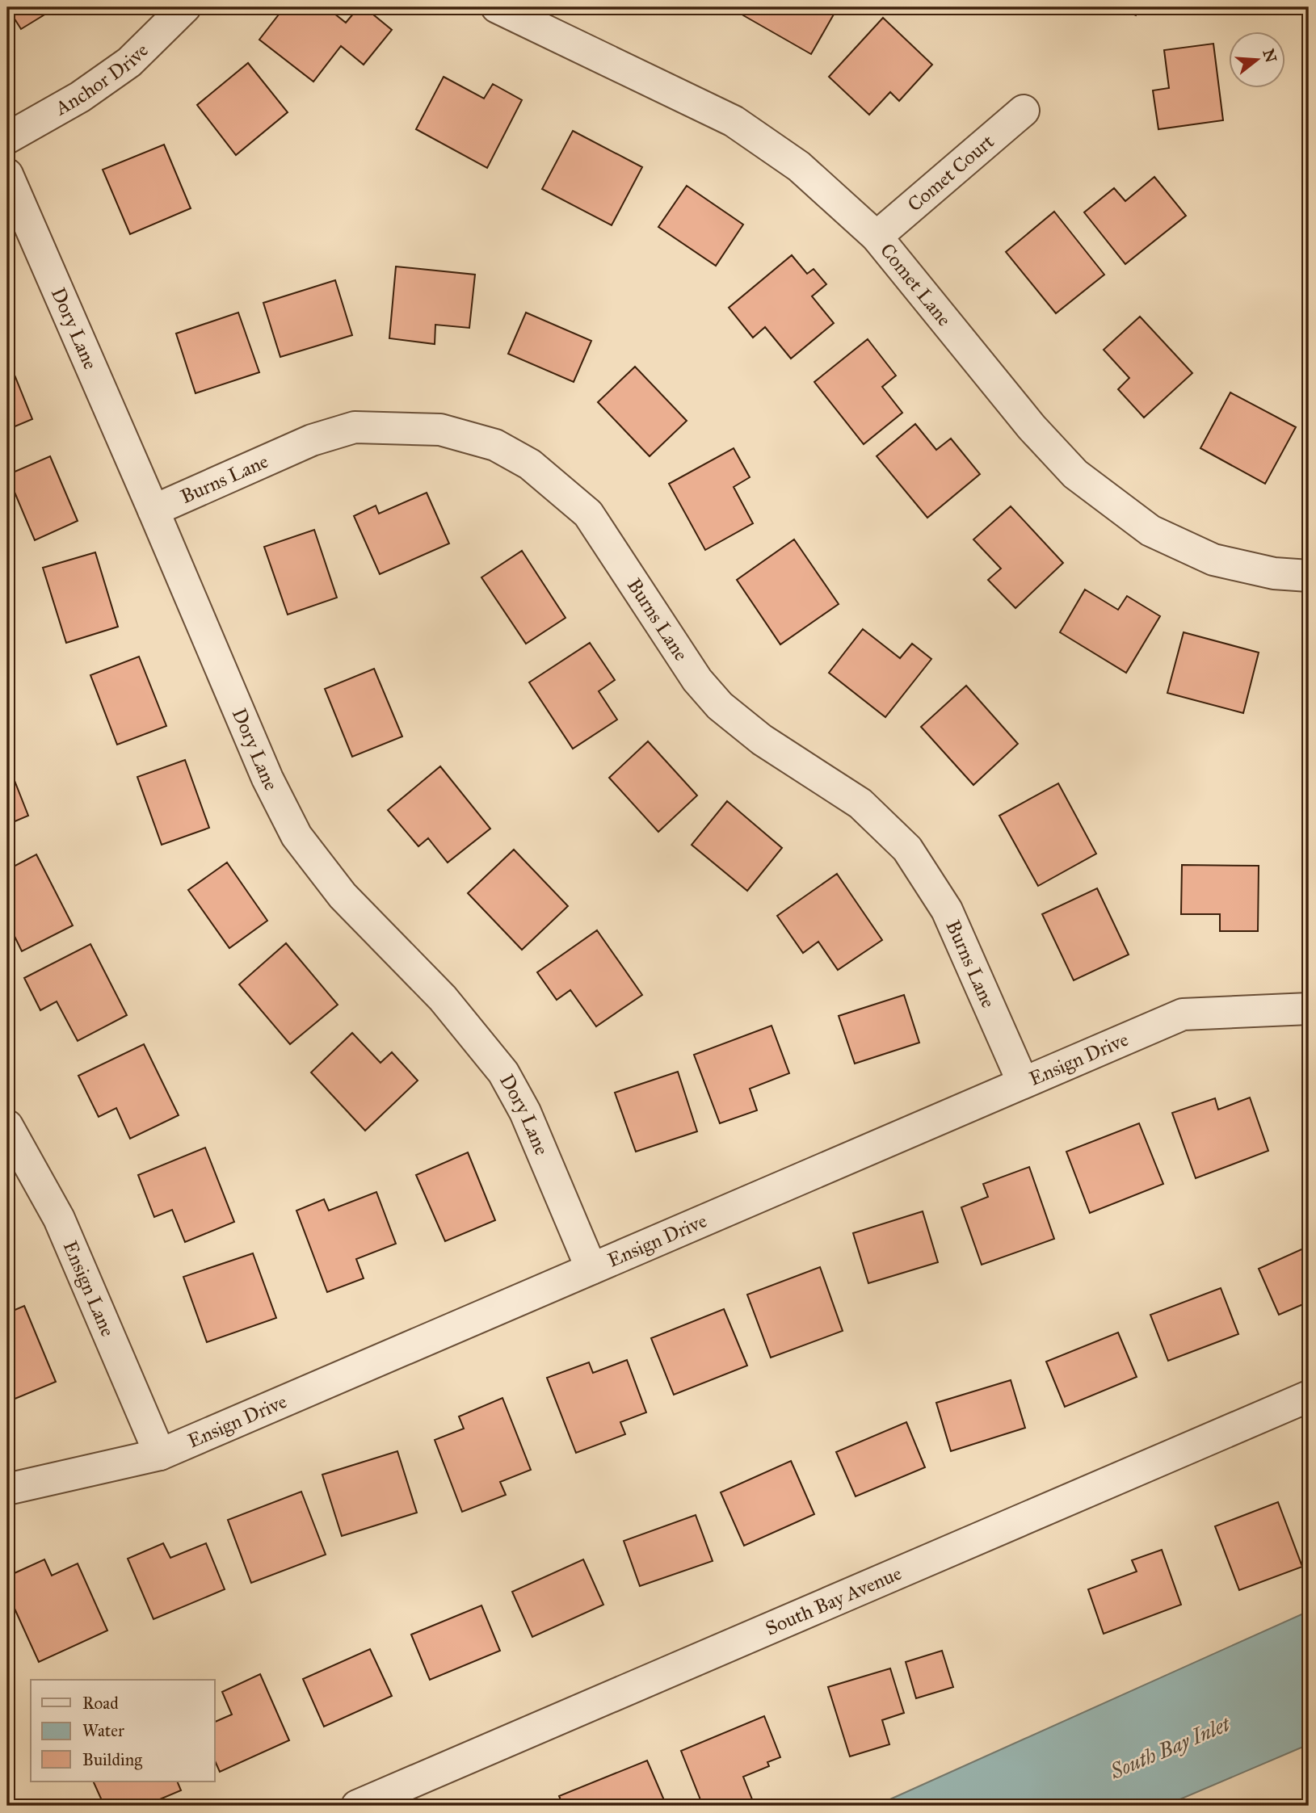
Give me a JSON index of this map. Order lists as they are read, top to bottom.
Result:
{
  "streets": {
    "street": [
      "Anchor Drive",
      "Comet Court",
      "Comet Lane",
      "Dory Lane",
      "Burns Lane",
      "Ensign Drive",
      "Ensign Lane",
      "South Bay Avenue"
    ]
  },
  "crossings": [
    ["Comet Court", "Comet Lane"],
    ["Dory Lane", "Burns Lane"],
    ["Dory Lane", "Ensign Drive"],
    ["Burns Lane", "Ensign Drive"],
    ["Ensign Drive", "Ensign Lane"]
  ],
  "water": ["South Bay Inlet"],
  "legend": ["Road", "Water", "Building"],
  "north": "right"
}
